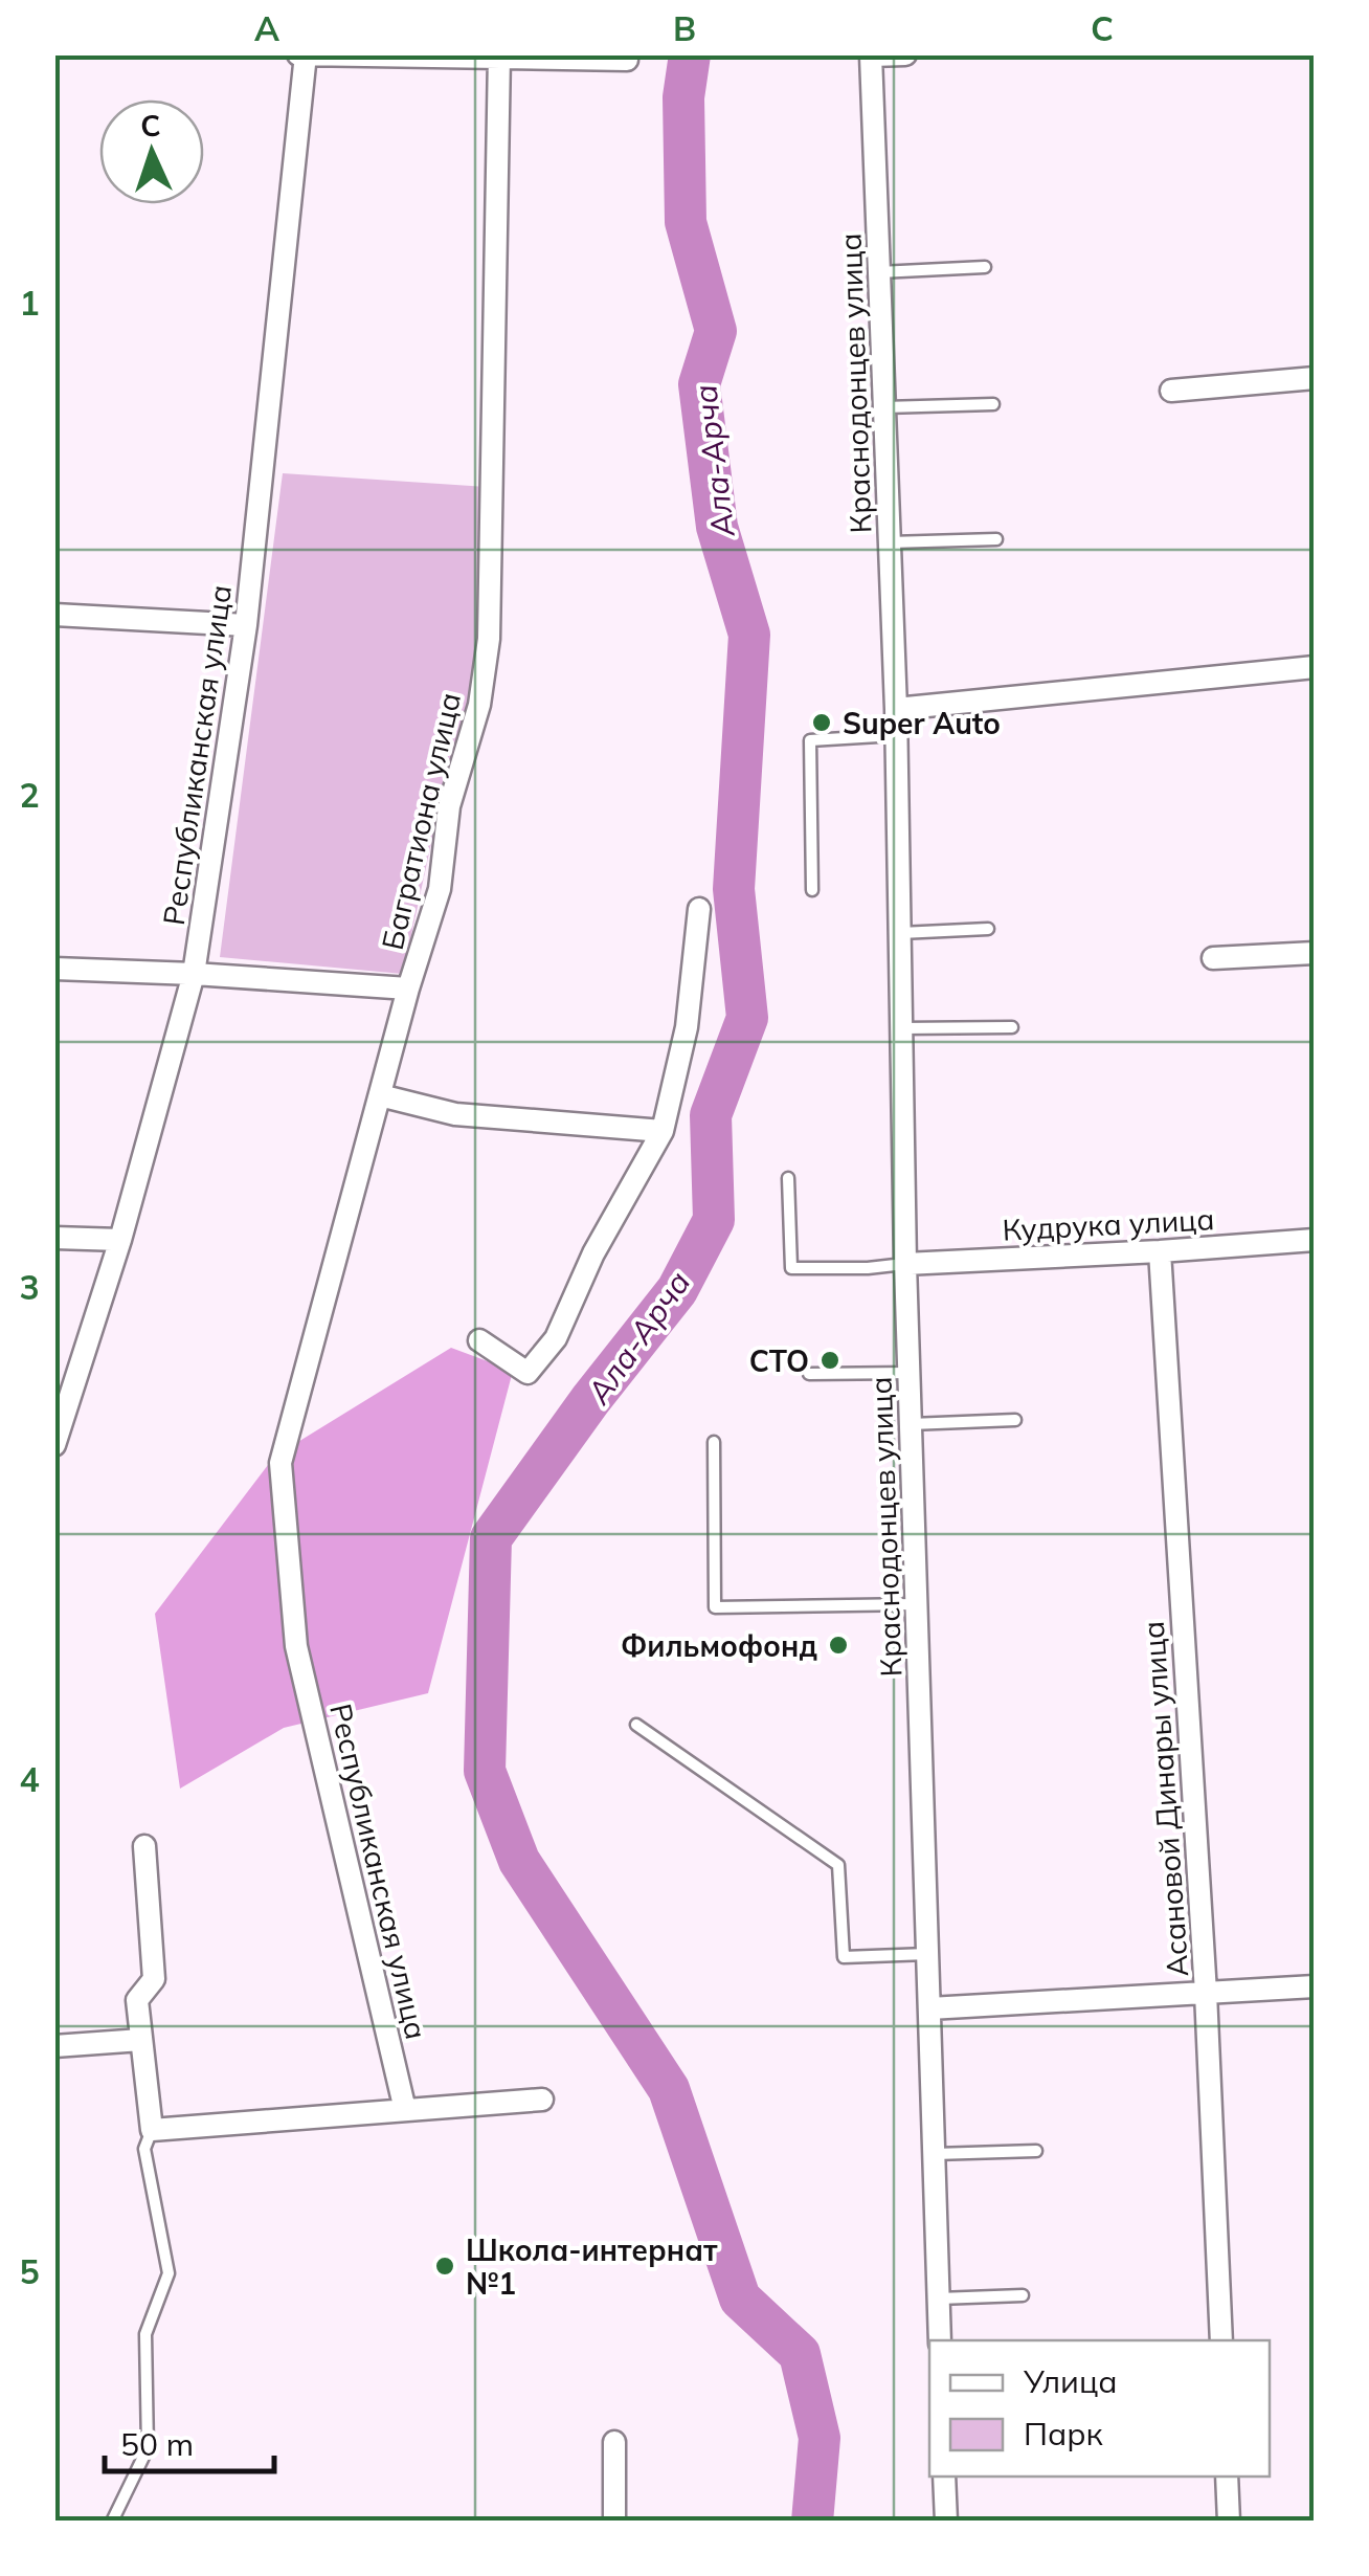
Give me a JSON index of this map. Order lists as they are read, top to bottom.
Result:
{
  "streets": {
    "street": [
      "Краснодонцев улица",
      "Республиканская улица",
      "Багратиона улица",
      "Кудрука улица",
      "Асановой Динары улица"
    ]
  },
  "crossings": [
    ["Краснодонцев улица", "Кудрука улица"],
    ["Республиканская улица", "Багратиона улица"],
    ["Кудрука улица", "Асановой Динары улица"]
  ],
  "water": ["Ала-Арча"],
  "places": [
    "Super Auto",
    "СТО",
    "Фильмофонд",
    "Школа-интернат №1"
  ],
  "legend": ["Улица", "Парк"],
  "scale_bar": "50 m",
  "north": "top",
  "grid": {
    "columns": ["A", "B", "C"],
    "rows": [
      "1",
      "2",
      "3",
      "4",
      "5"
    ]
  }
}
